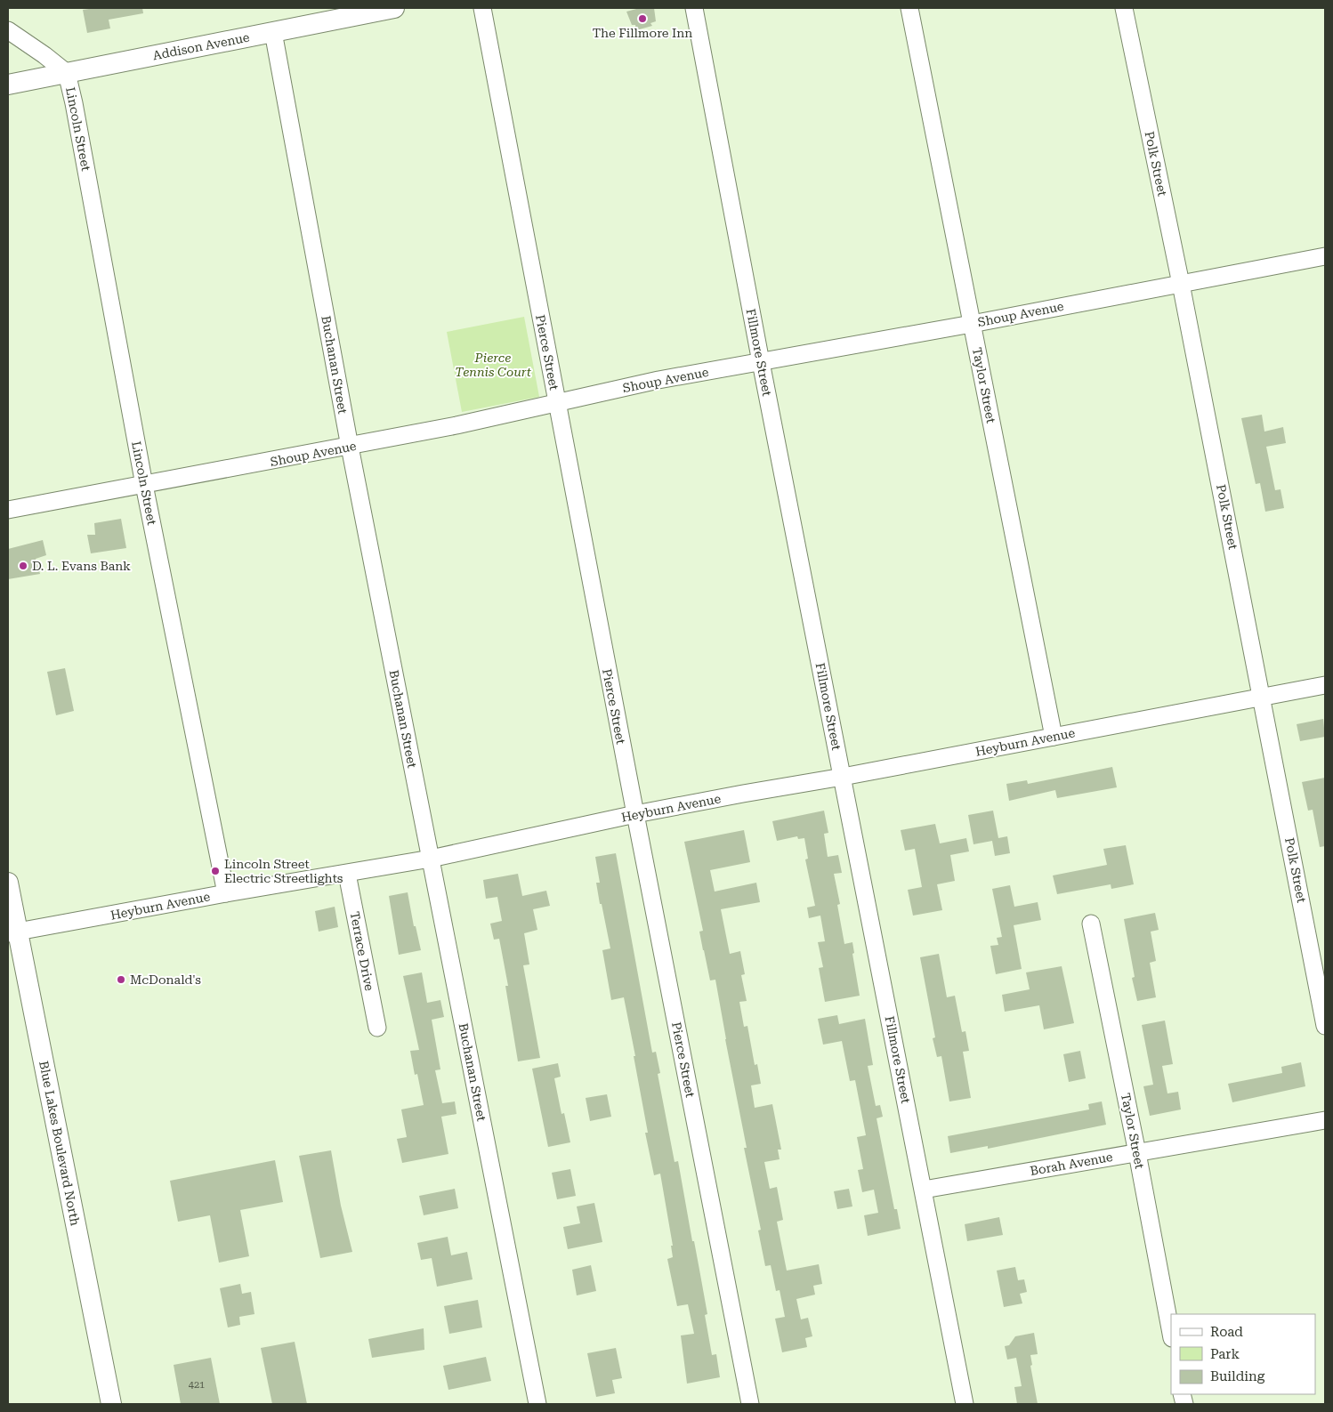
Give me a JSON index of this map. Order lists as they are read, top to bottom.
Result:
{
  "streets": {
    "main road": ["Addison Avenue", "Blue Lakes Boulevard North"],
    "street": [
      "Lincoln Street",
      "Polk Street",
      "Shoup Avenue",
      "Pierce Street",
      "Fillmore Street",
      "Buchanan Street",
      "Taylor Street",
      "Heyburn Avenue",
      "Terrace Drive",
      "Borah Avenue"
    ]
  },
  "crossings": [
    ["Addison Avenue", "Lincoln Street"],
    ["Addison Avenue", "Buchanan Street"],
    ["Lincoln Street", "Shoup Avenue"],
    ["Lincoln Street", "Heyburn Avenue"],
    ["Polk Street", "Shoup Avenue"],
    ["Polk Street", "Heyburn Avenue"],
    ["Shoup Avenue", "Pierce Street"],
    ["Shoup Avenue", "Fillmore Street"],
    ["Shoup Avenue", "Buchanan Street"],
    ["Shoup Avenue", "Taylor Street"],
    ["Pierce Street", "Heyburn Avenue"],
    ["Fillmore Street", "Heyburn Avenue"],
    ["Fillmore Street", "Borah Avenue"],
    ["Buchanan Street", "Heyburn Avenue"],
    ["Taylor Street", "Heyburn Avenue"],
    ["Taylor Street", "Borah Avenue"],
    ["Heyburn Avenue", "Terrace Drive"],
    ["Heyburn Avenue", "Blue Lakes Boulevard North"]
  ],
  "parks": ["Pierce Tennis Court"],
  "places": [
    "The Fillmore Inn",
    "D. L. Evans Bank",
    "Lincoln Street Electric Streetlights",
    "McDonald's"
  ],
  "house_numbers": ["421"],
  "legend": ["Road", "Park", "Building"]
}
